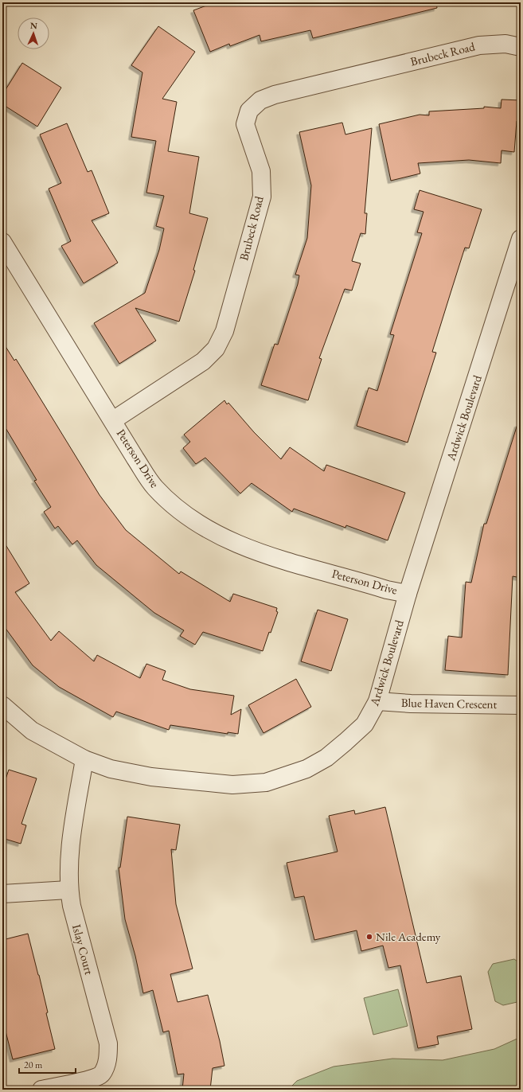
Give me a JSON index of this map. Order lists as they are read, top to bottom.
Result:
{
  "streets": {
    "street": [
      "Brubeck Road",
      "Ardwick Boulevard",
      "Peterson Drive",
      "Blue Haven Crescent",
      "Islay Court"
    ]
  },
  "crossings": [
    ["Brubeck Road", "Peterson Drive"],
    ["Ardwick Boulevard", "Peterson Drive"],
    ["Ardwick Boulevard", "Blue Haven Crescent"],
    ["Ardwick Boulevard", "Islay Court"]
  ],
  "places": ["Nile Academy"],
  "scale_bar": "20 m",
  "north": "top"
}
